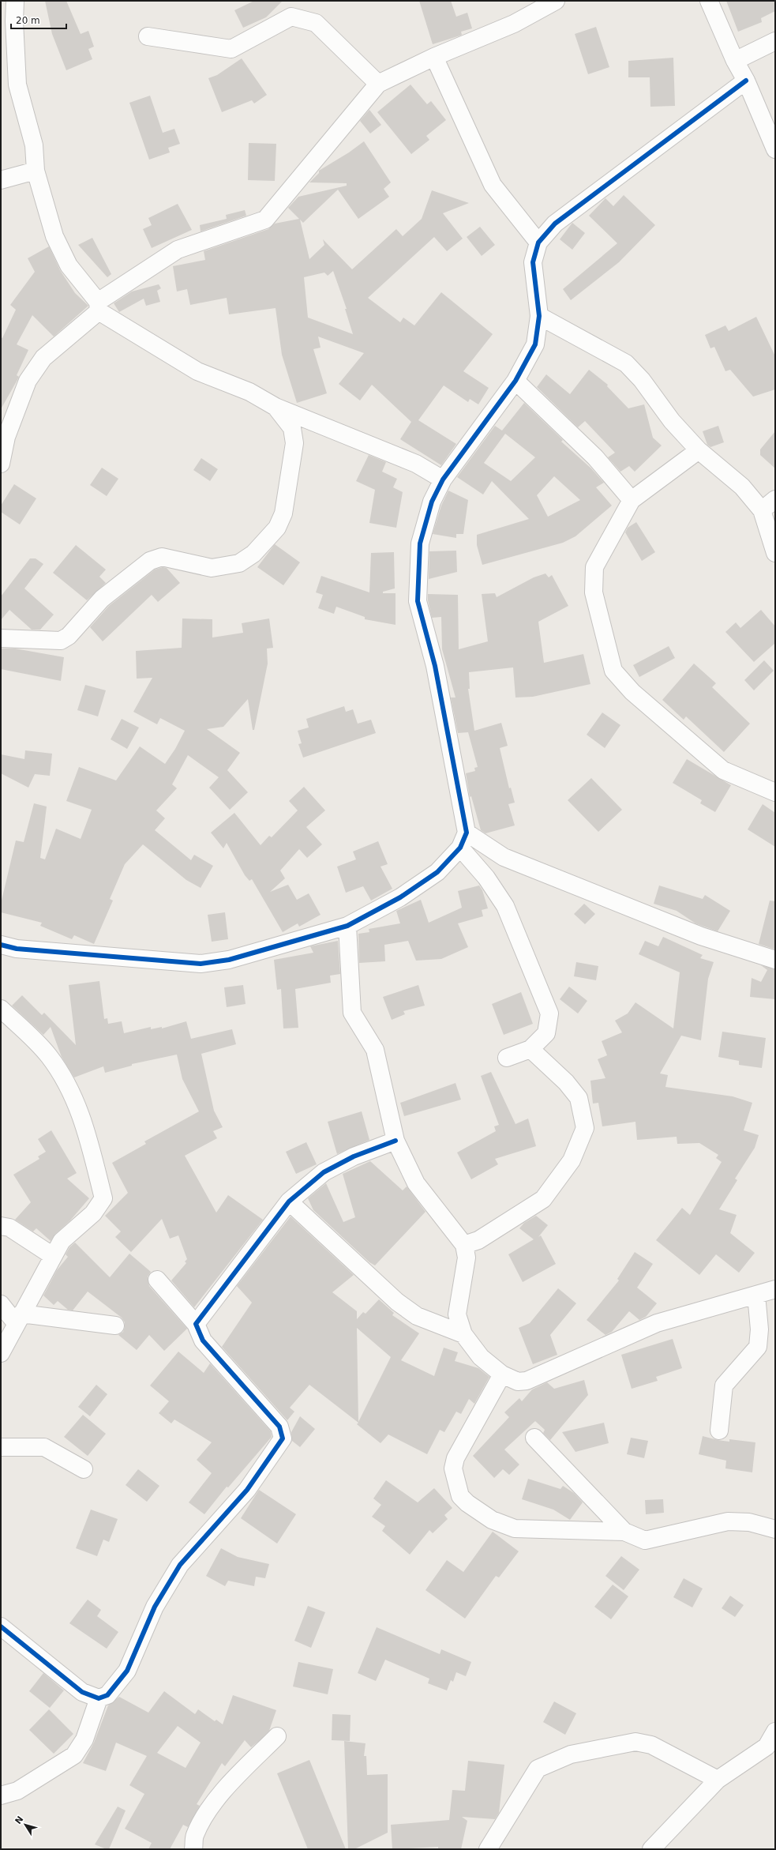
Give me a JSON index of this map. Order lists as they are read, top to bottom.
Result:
{
  "scale_bar": "20 m",
  "north": "top left"
}
